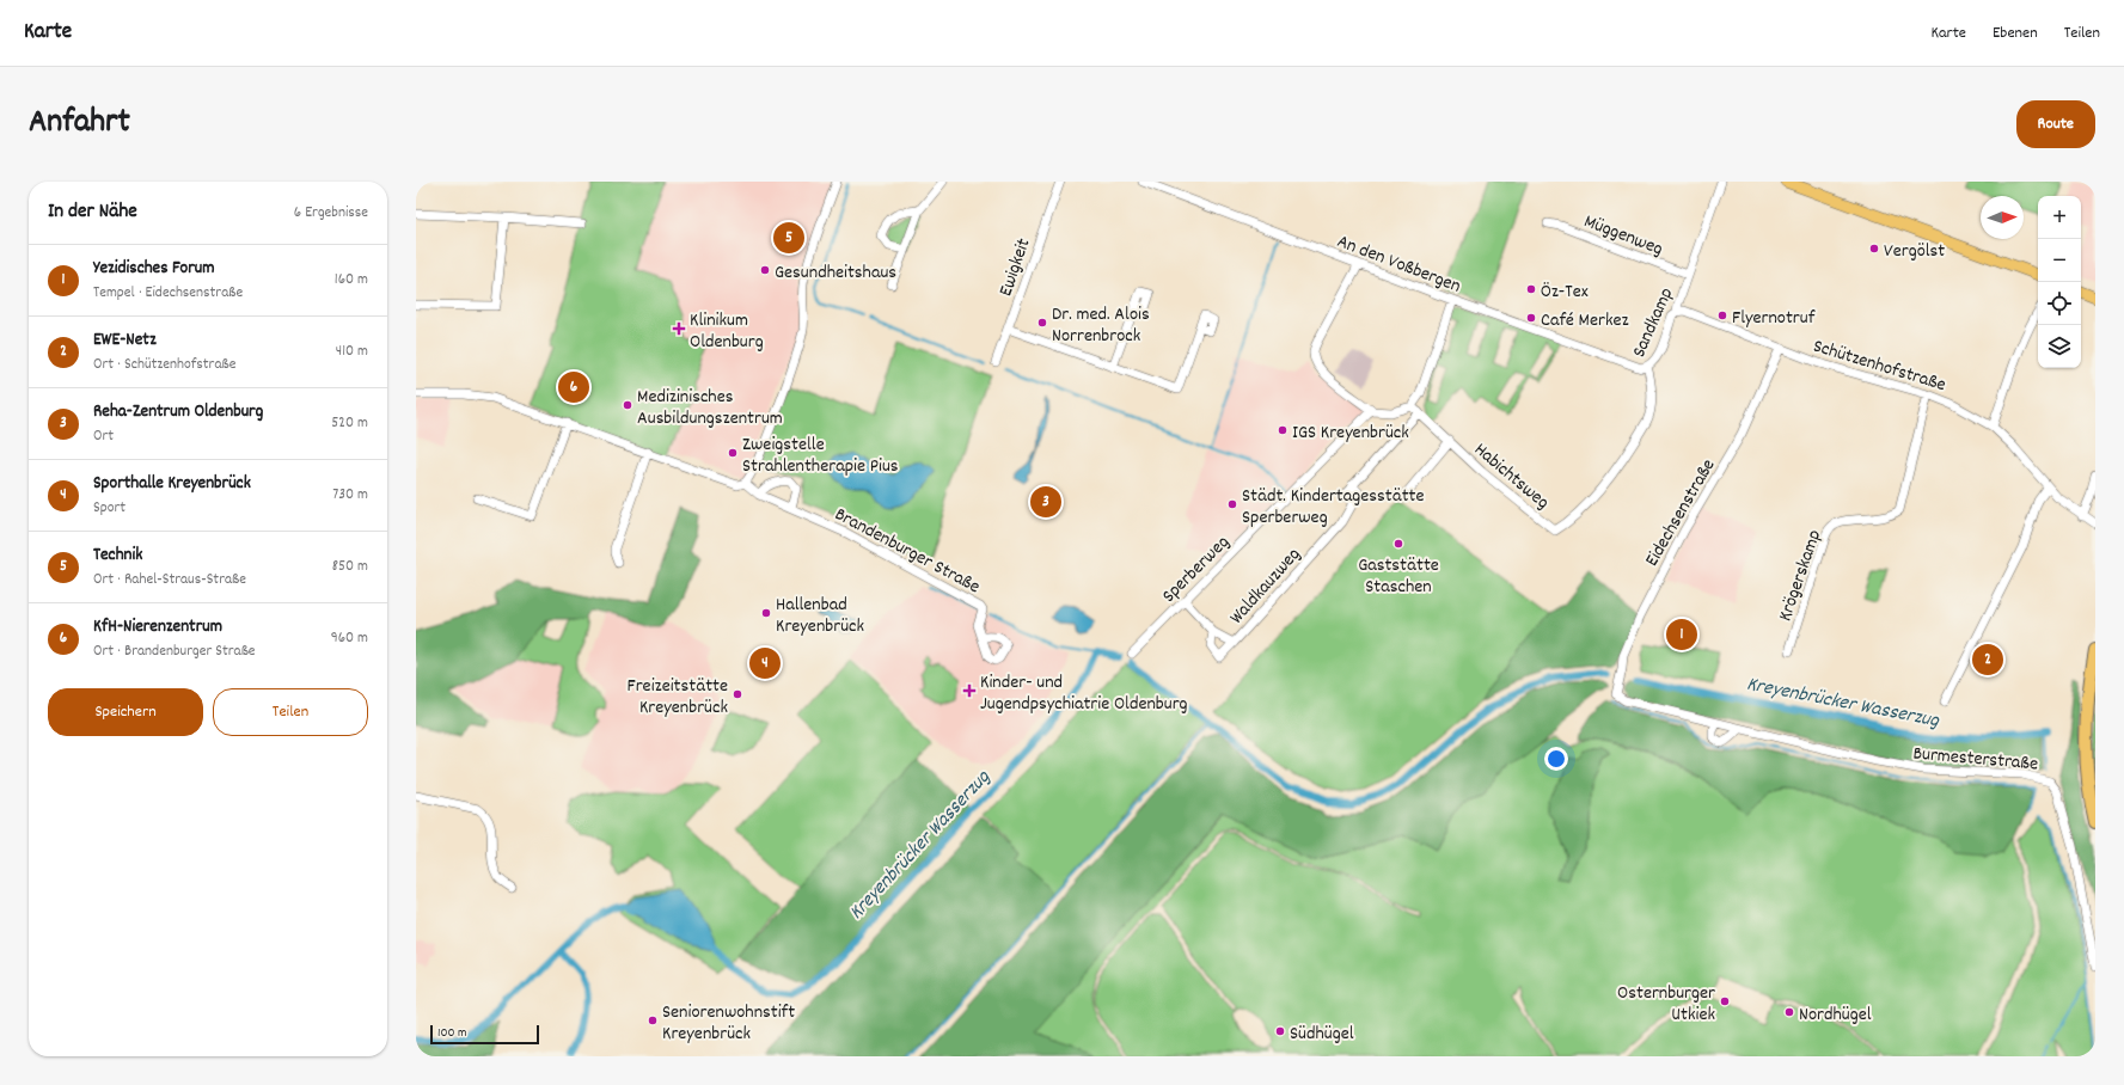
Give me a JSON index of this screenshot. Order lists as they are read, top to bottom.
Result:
{
  "streets": {
    "street": [
      "Müggenweg",
      "An den Voßbergen",
      "Ewigkeit",
      "Sandkamp",
      "Schützenhofstraße",
      "Habichtsweg",
      "Eidechsenstraße",
      "Brandenburger Straße",
      "Sperberweg",
      "Krögerskamp",
      "Waldkauzweg",
      "Burmesterstraße"
    ]
  },
  "crossings": [
    ["Müggenweg", "Sandkamp"],
    ["An den Voßbergen", "Sandkamp"],
    ["Sandkamp", "Schützenhofstraße"],
    ["Sandkamp", "Habichtsweg"],
    ["Schützenhofstraße", "Eidechsenstraße"],
    ["Schützenhofstraße", "Krögerskamp"],
    ["Habichtsweg", "Waldkauzweg"],
    ["Eidechsenstraße", "Burmesterstraße"],
    ["Sperberweg", "Waldkauzweg"]
  ],
  "water": ["Kreyenbrücker Wasserzug"],
  "places": {
    "other": [
      "Vergölst",
      "Gesundheitshaus",
      "Öz-Tex",
      "Flyernotruf",
      "Café Merkez",
      "Dr. med. Alois Norrenbrock",
      "Medizinisches Ausbildungszentrum",
      "IGS Kreyenbrück",
      "Zweigstelle Strahlentherapie Pius",
      "Städt. Kindertagesstätte Sperberweg",
      "Gaststätte Staschen",
      "Hallenbad Kreyenbrück",
      "Freizeitstätte Kreyenbrück",
      "Osternburger Utkiek",
      "Nordhügel",
      "Seniorenwohnstift Kreyenbrück",
      "Südhügel"
    ],
    "health": ["Klinikum Oldenburg", "Kinder- und Jugendpsychiatrie Oldenburg"]
  },
  "scale_bar": "100 m",
  "north": "right",
  "page": {
    "header": "Karte",
    "nav": ["Karte", "Ebenen", "Teilen"],
    "title": "Anfahrt",
    "buttons": [
      "Route",
      ["Speichern", "Teilen"]
    ],
    "heading": ["In der Nähe", "6 Ergebnisse"],
    "map_buttons": ["+", "−"],
    "pins": [
      "5",
      "6",
      "3",
      "1",
      "2",
      "4"
    ],
    "list": [
      {
        "mark": "1",
        "name": "Yezidisches Forum",
        "note": "Tempel · Eidechsenstraße",
        "value": "160 m"
      },
      {
        "mark": "2",
        "name": "EWE-Netz",
        "note": "Ort · Schützenhofstraße",
        "value": "410 m"
      },
      {
        "mark": "3",
        "name": "Reha-Zentrum Oldenburg",
        "note": "Ort",
        "value": "520 m"
      },
      {
        "mark": "4",
        "name": "Sporthalle Kreyenbrück",
        "note": "Sport",
        "value": "730 m"
      },
      {
        "mark": "5",
        "name": "Technik",
        "note": "Ort · Rahel-Straus-Straße",
        "value": "850 m"
      },
      {
        "mark": "6",
        "name": "KfH-Nierenzentrum",
        "note": "Ort · Brandenburger Straße",
        "value": "960 m"
      }
    ],
    "scale": "100 m"
  }
}
